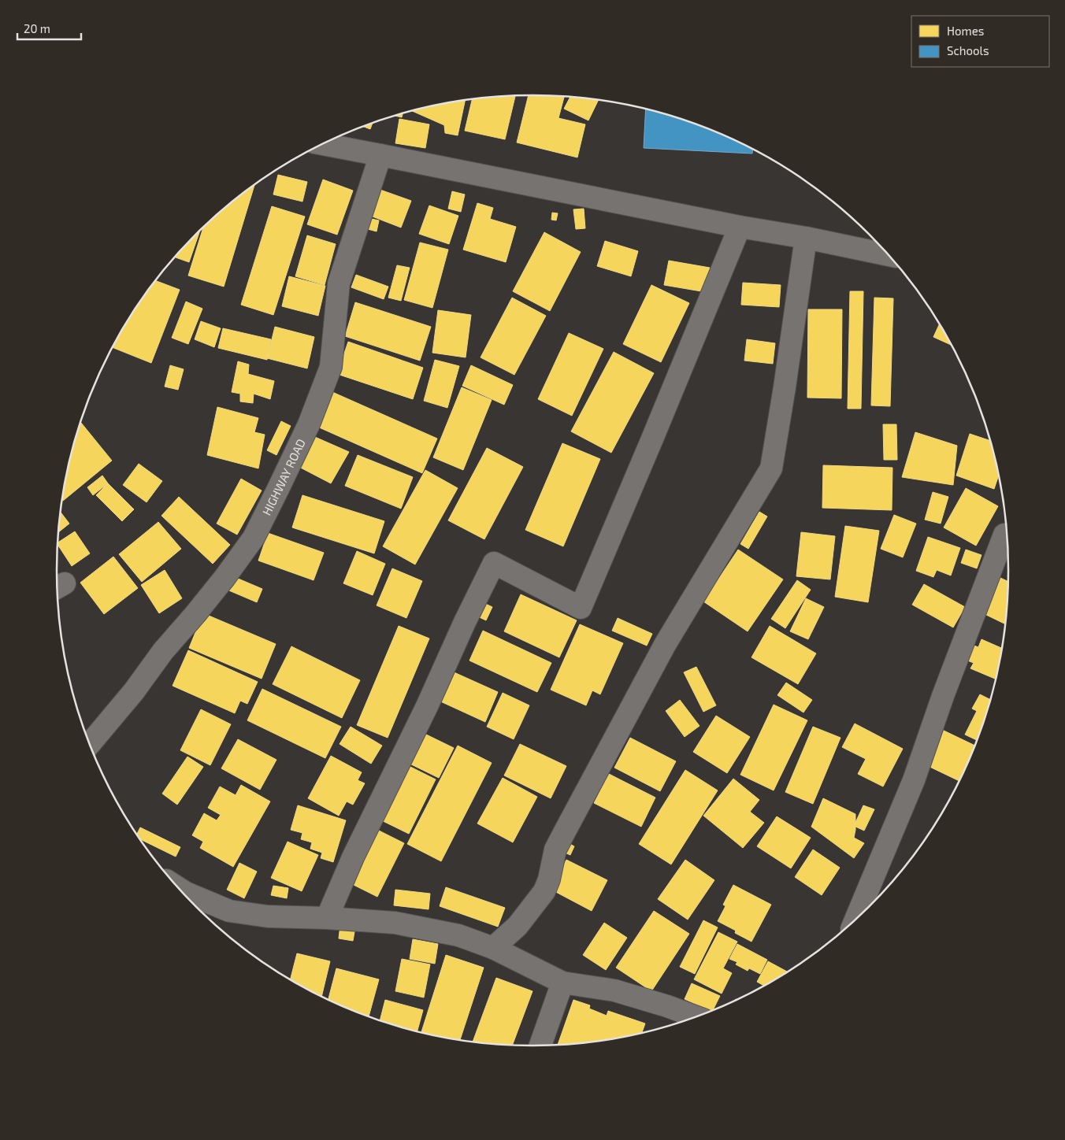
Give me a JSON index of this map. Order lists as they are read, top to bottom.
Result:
{
  "streets": {
    "street": ["HIGHWAY ROAD"]
  },
  "legend": ["Homes", "Schools"],
  "scale_bar": "20 m"
}
